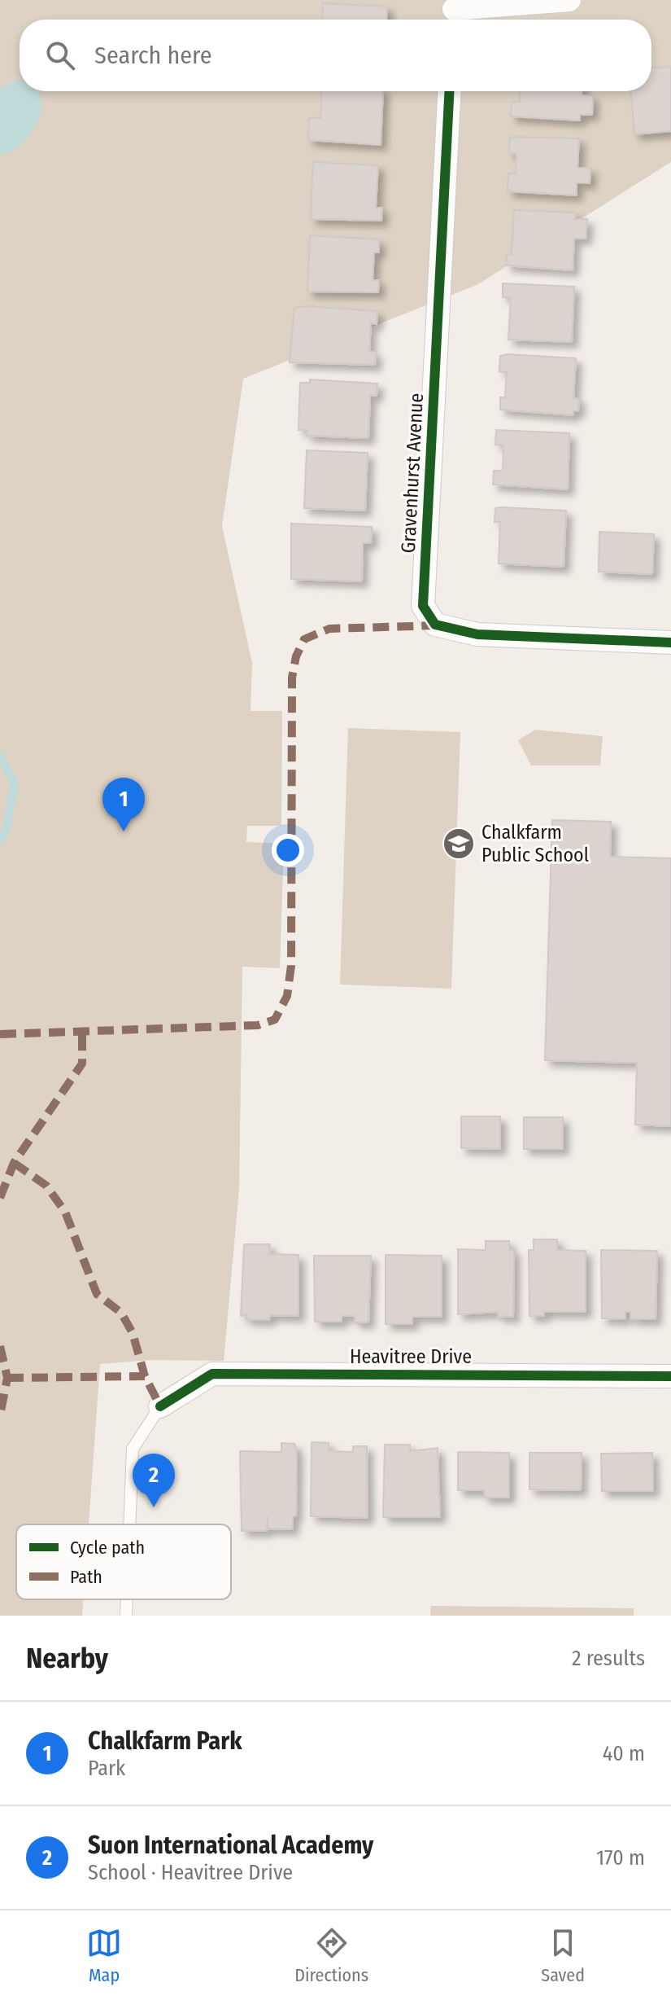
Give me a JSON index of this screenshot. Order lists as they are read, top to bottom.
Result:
{
  "streets": {
    "street": ["Gravenhurst Avenue", "Heavitree Drive"]
  },
  "places": {
    "school or university": ["Chalkfarm Public School"]
  },
  "legend": ["Cycle path", "Path"],
  "page": {
    "search": "Search here",
    "pins": ["1", "2"],
    "heading": ["Nearby", "2 results"],
    "list": [
      {
        "mark": "1",
        "name": "Chalkfarm Park",
        "note": "Park",
        "value": "40 m"
      },
      {
        "mark": "2",
        "name": "Suon International Academy",
        "note": "School · Heavitree Drive",
        "value": "170 m"
      }
    ],
    "nav": ["Map", "Directions", "Saved"]
  }
}
